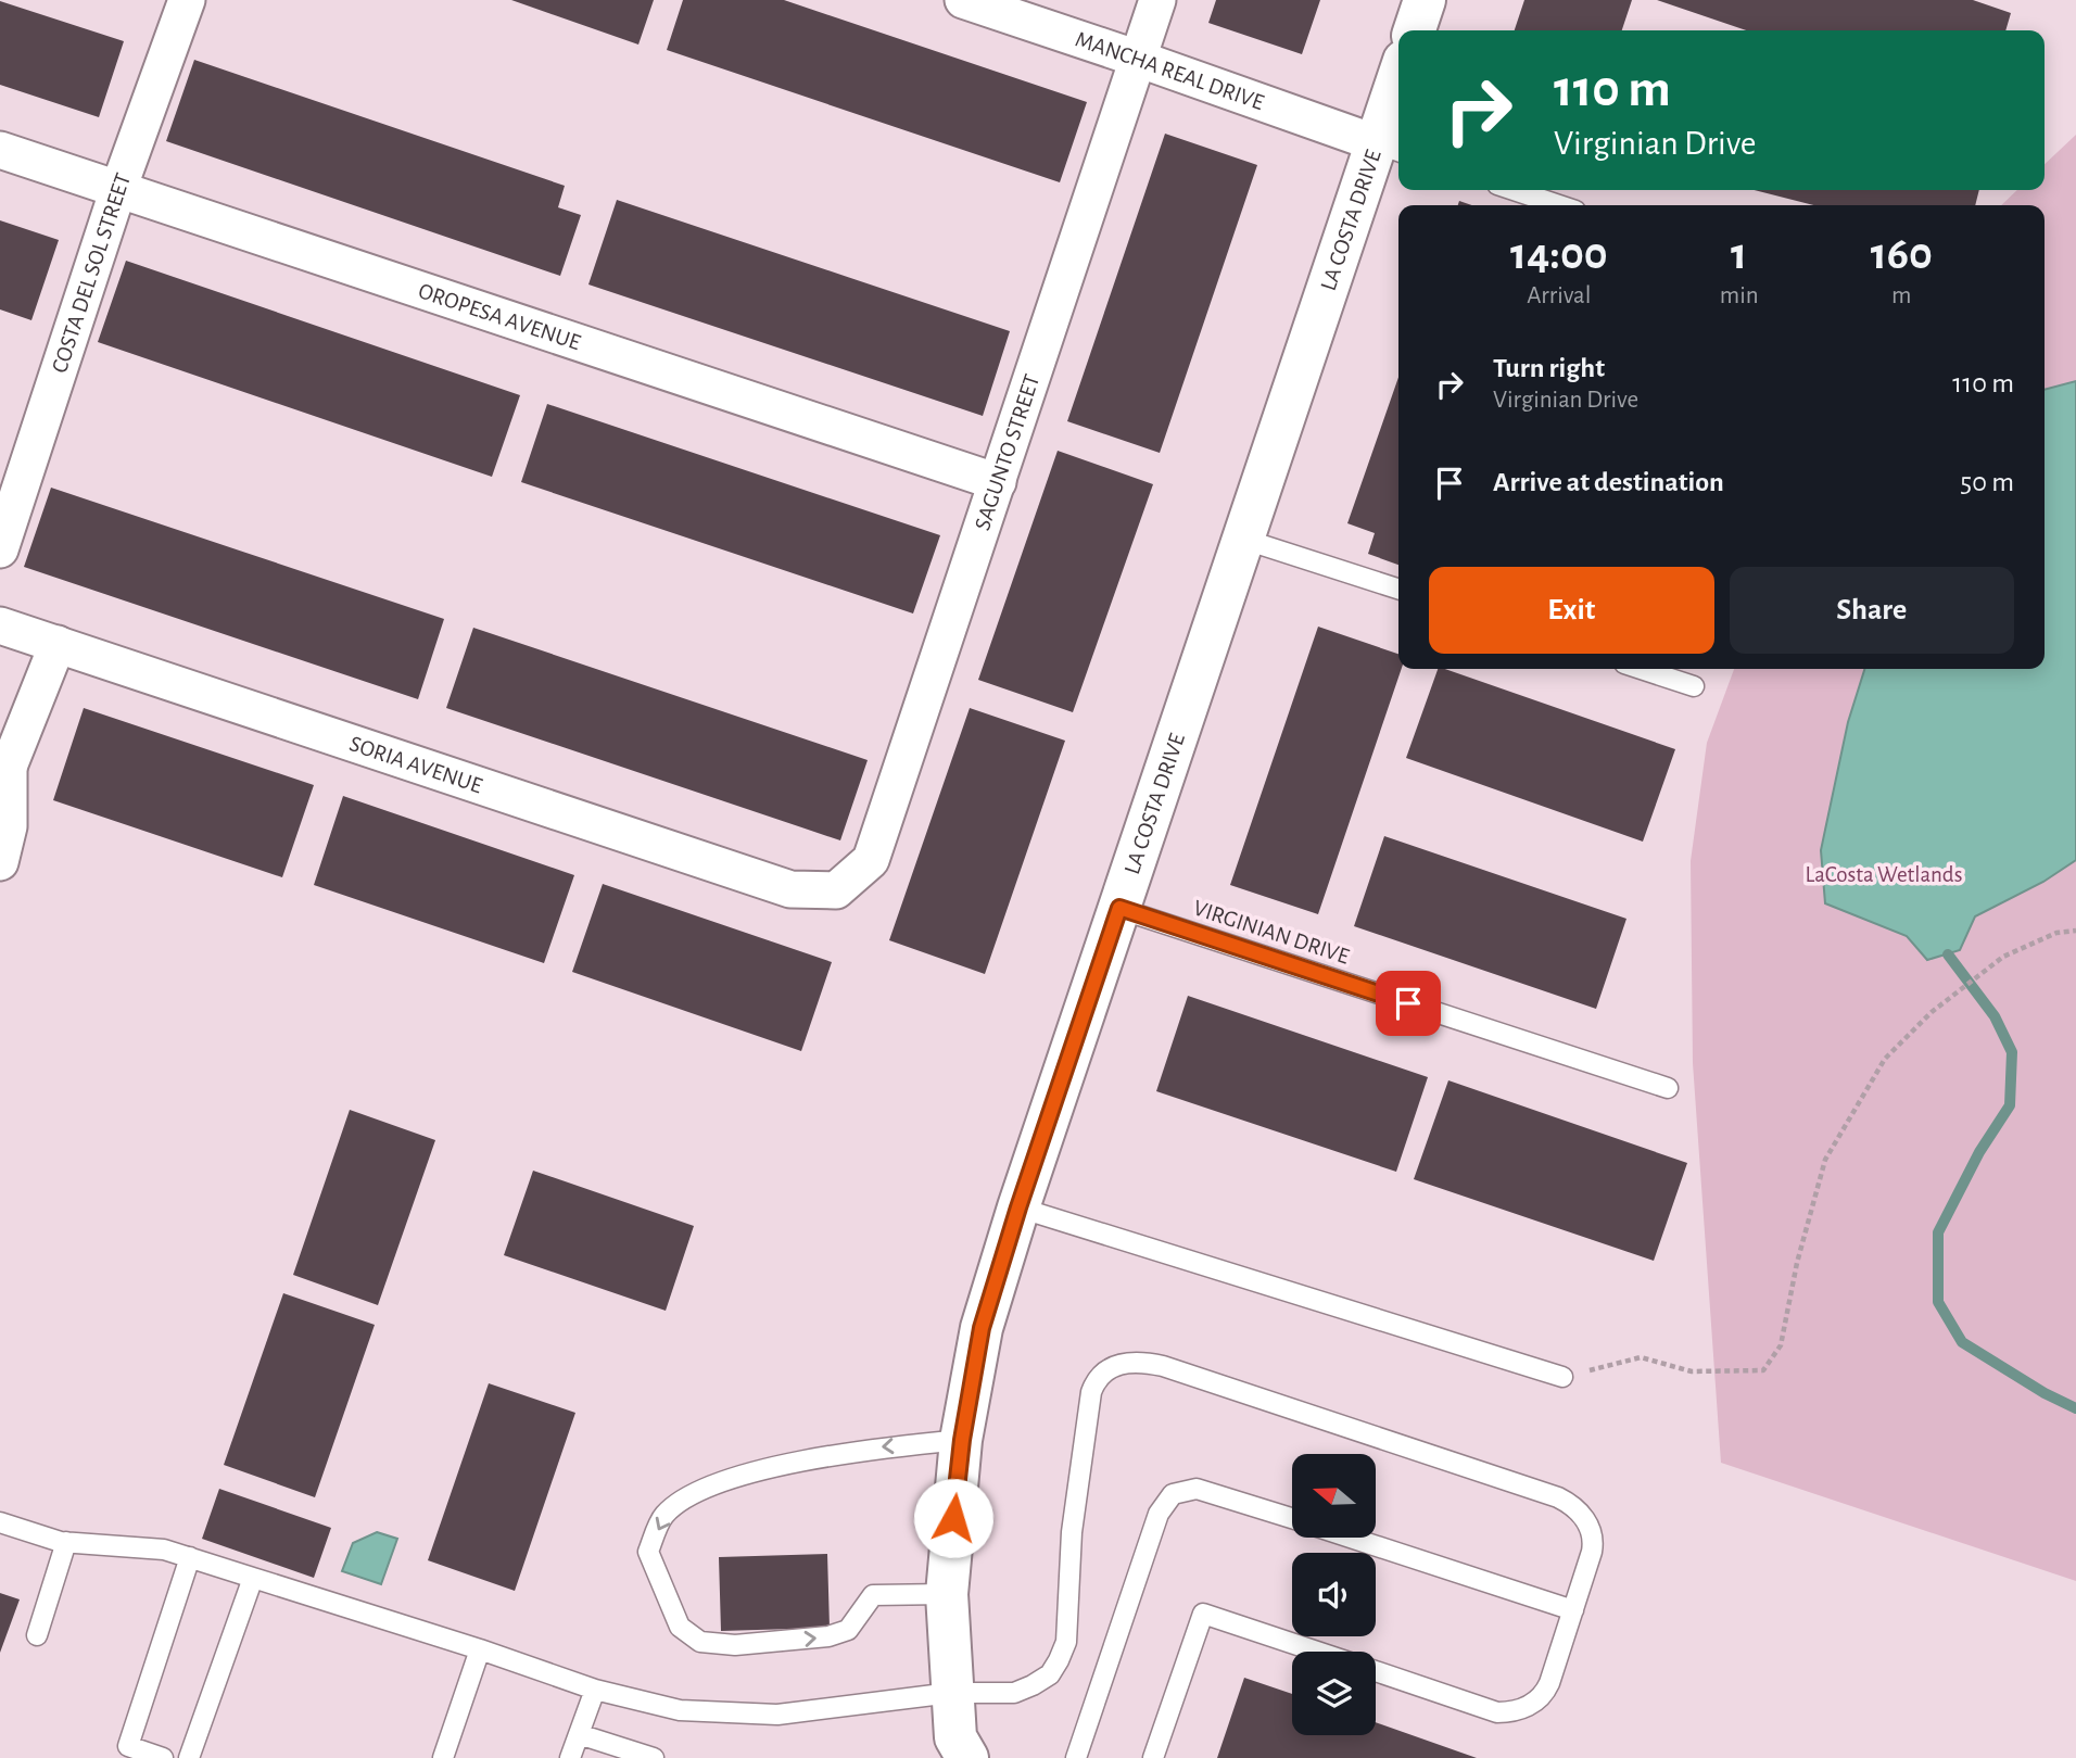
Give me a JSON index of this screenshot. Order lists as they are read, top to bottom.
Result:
{
  "streets": {
    "street": [
      "MANCHA REAL DRIVE",
      "LA COSTA DRIVE",
      "COSTA DEL SOL STREET",
      "OROPESA AVENUE",
      "SAGUNTO STREET",
      "SORIA AVENUE"
    ],
    "lane": ["VIRGINIAN DRIVE"]
  },
  "crossings": [
    ["MANCHA REAL DRIVE", "LA COSTA DRIVE"],
    ["MANCHA REAL DRIVE", "SAGUNTO STREET"],
    ["LA COSTA DRIVE", "VIRGINIAN DRIVE"],
    ["COSTA DEL SOL STREET", "OROPESA AVENUE"],
    ["OROPESA AVENUE", "SAGUNTO STREET"],
    ["SAGUNTO STREET", "SORIA AVENUE"]
  ],
  "parks": ["LaCosta Wetlands"],
  "north": "left",
  "page": {
    "turn": ["110 m", "Virginian Drive"],
    "eta": [
      "14:00",
      "Arrival",
      "1",
      "min",
      "160",
      "m"
    ],
    "list": [
      {
        "name": "Turn right",
        "note": "Virginian Drive",
        "value": "110 m"
      },
      {
        "name": "Arrive at destination",
        "value": "50 m"
      }
    ],
    "buttons": ["Exit", "Share"]
  }
}
